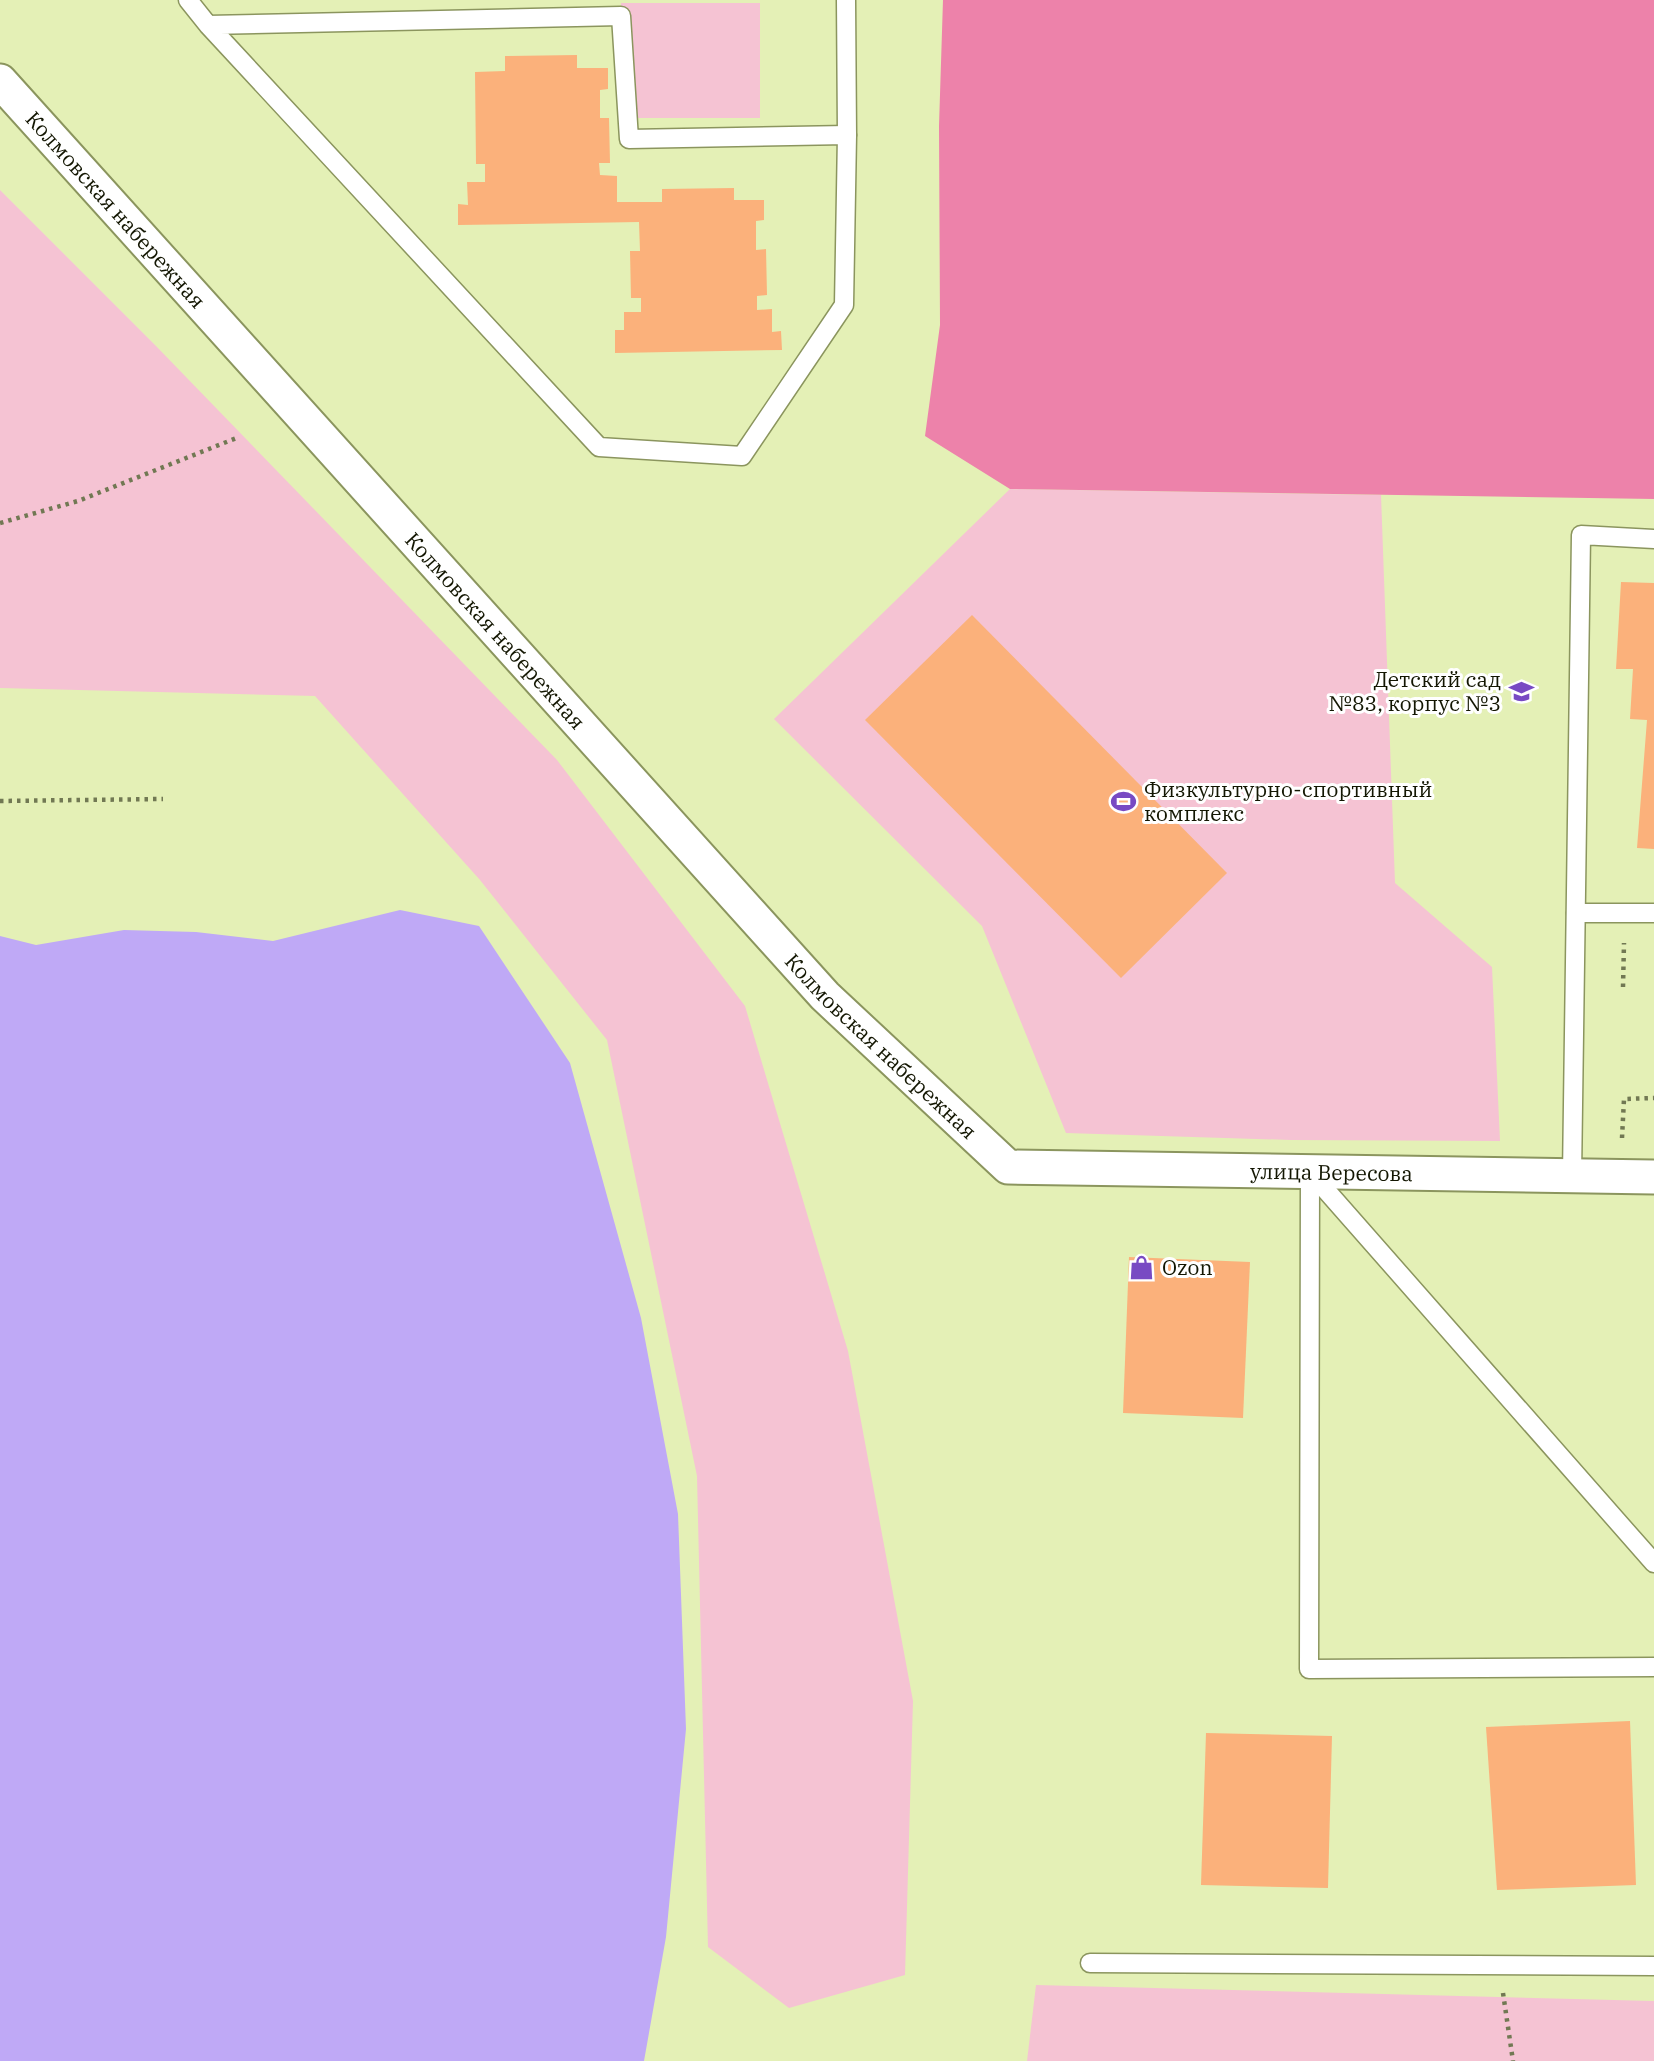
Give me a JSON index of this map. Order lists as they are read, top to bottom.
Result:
{
  "streets": {
    "street": ["Колмовская набережная", "улица Вересова"]
  },
  "crossings": [
    ["Колмовская набережная", "улица Вересова"]
  ],
  "places": {
    "school or university": ["Детский сад №83, корпус №3"],
    "sports": ["Физкультурно-спортивный комплекс"],
    "shop": ["Ozon"]
  }
}
